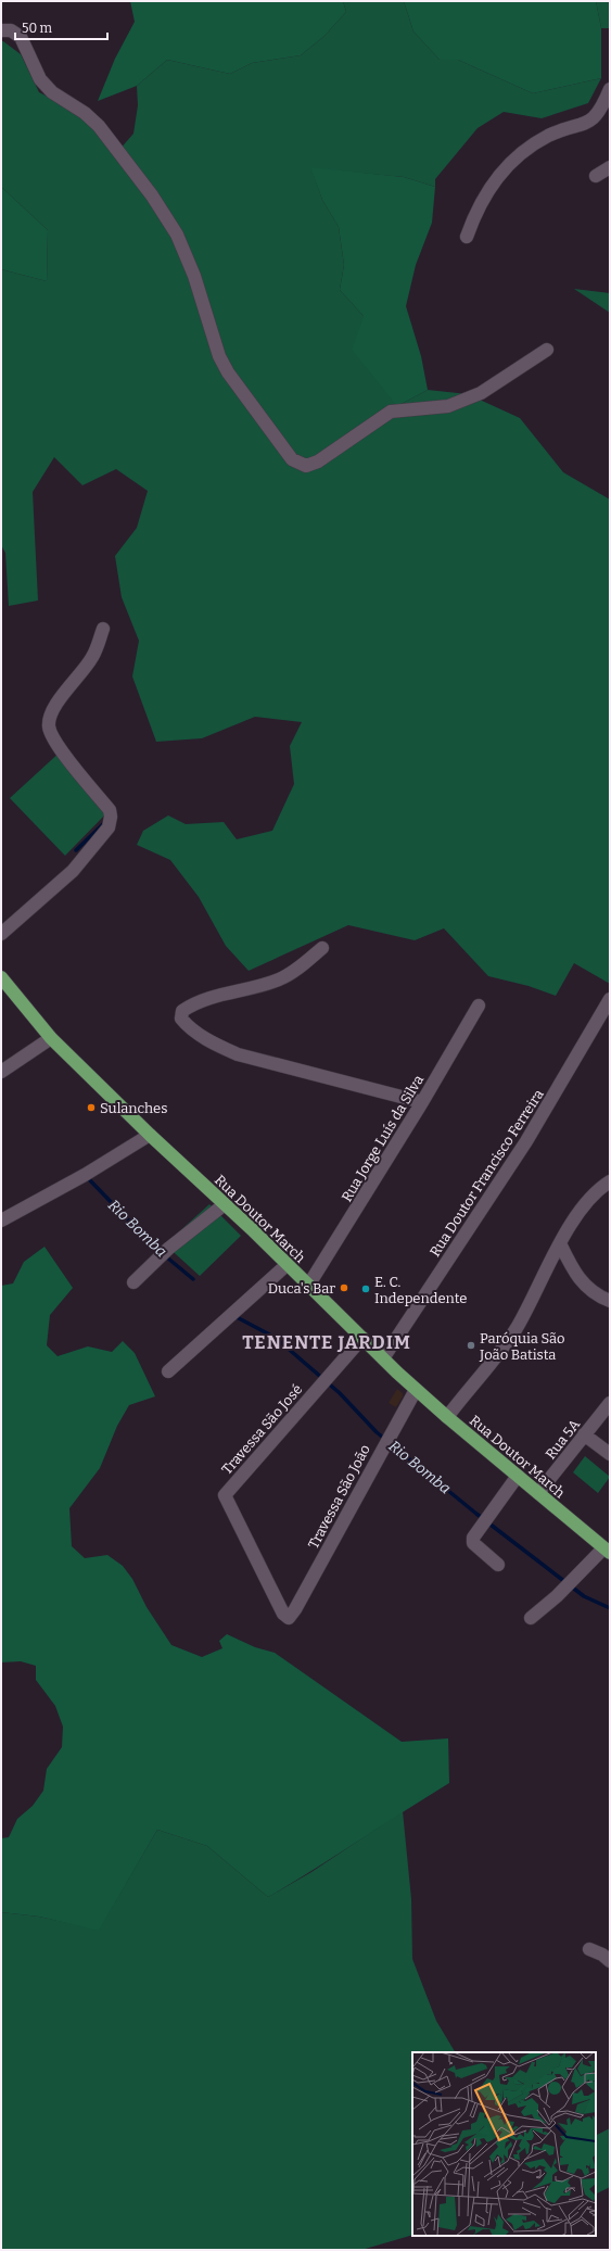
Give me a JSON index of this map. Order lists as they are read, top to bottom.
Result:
{
  "streets": {
    "main road": ["Rua Doutor March"],
    "street": [
      "Rua Jorge Luís da Silva",
      "Rua Doutor Francisco Ferreira",
      "Travessa São José",
      "Rua 5A",
      "Travessa São João"
    ]
  },
  "crossings": [
    ["Rua Jorge Luís da Silva", "Rua Doutor March"],
    ["Rua Doutor Francisco Ferreira", "Rua Doutor March"],
    ["Rua Doutor March", "Travessa São José"],
    ["Rua Doutor March", "Rua 5A"],
    ["Rua Doutor March", "Travessa São João"],
    ["Travessa São José", "Travessa São João"]
  ],
  "districts": ["TENENTE JARDIM"],
  "water": ["Rio Bomba"],
  "places": [
    "Sulanches",
    "Duca's Bar",
    "E. C. Independente",
    "Paróquia São João Batista"
  ],
  "scale_bar": "50 m"
}
